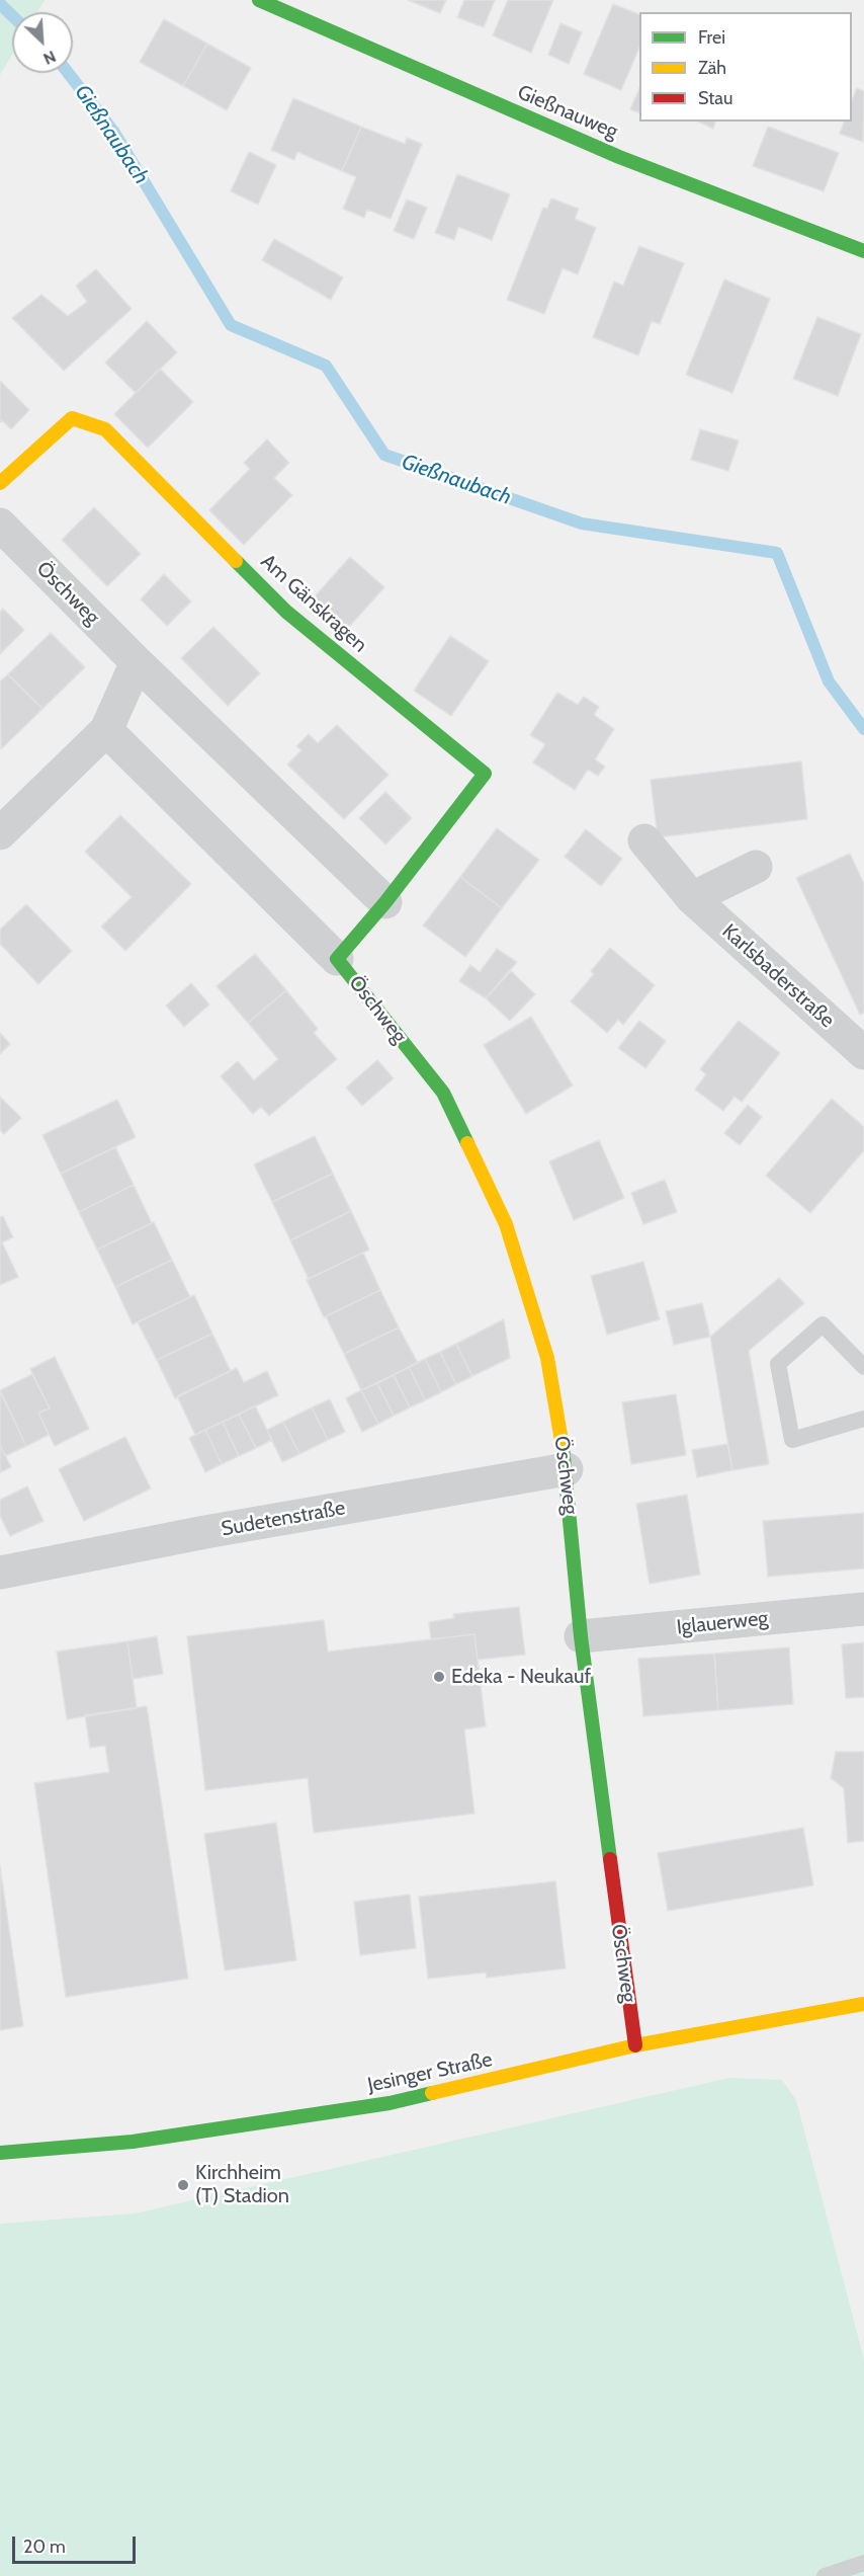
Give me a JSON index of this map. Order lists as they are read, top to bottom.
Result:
{
  "streets": {
    "street": [
      "Gießnauweg",
      "Öschweg",
      "Am Gänskragen",
      "Karlsbaderstraße",
      "Sudetenstraße",
      "Iglauerweg",
      "Jesinger Straße"
    ]
  },
  "crossings": [
    ["Öschweg", "Am Gänskragen"],
    ["Öschweg", "Sudetenstraße"],
    ["Öschweg", "Iglauerweg"],
    ["Öschweg", "Jesinger Straße"]
  ],
  "water": ["Gießnaubach"],
  "places": ["Edeka - Neukauf", "Kirchheim (T) Stadion"],
  "legend": ["Frei", "Zäh", "Stau"],
  "scale_bar": "20 m",
  "north": "bottom right"
}
